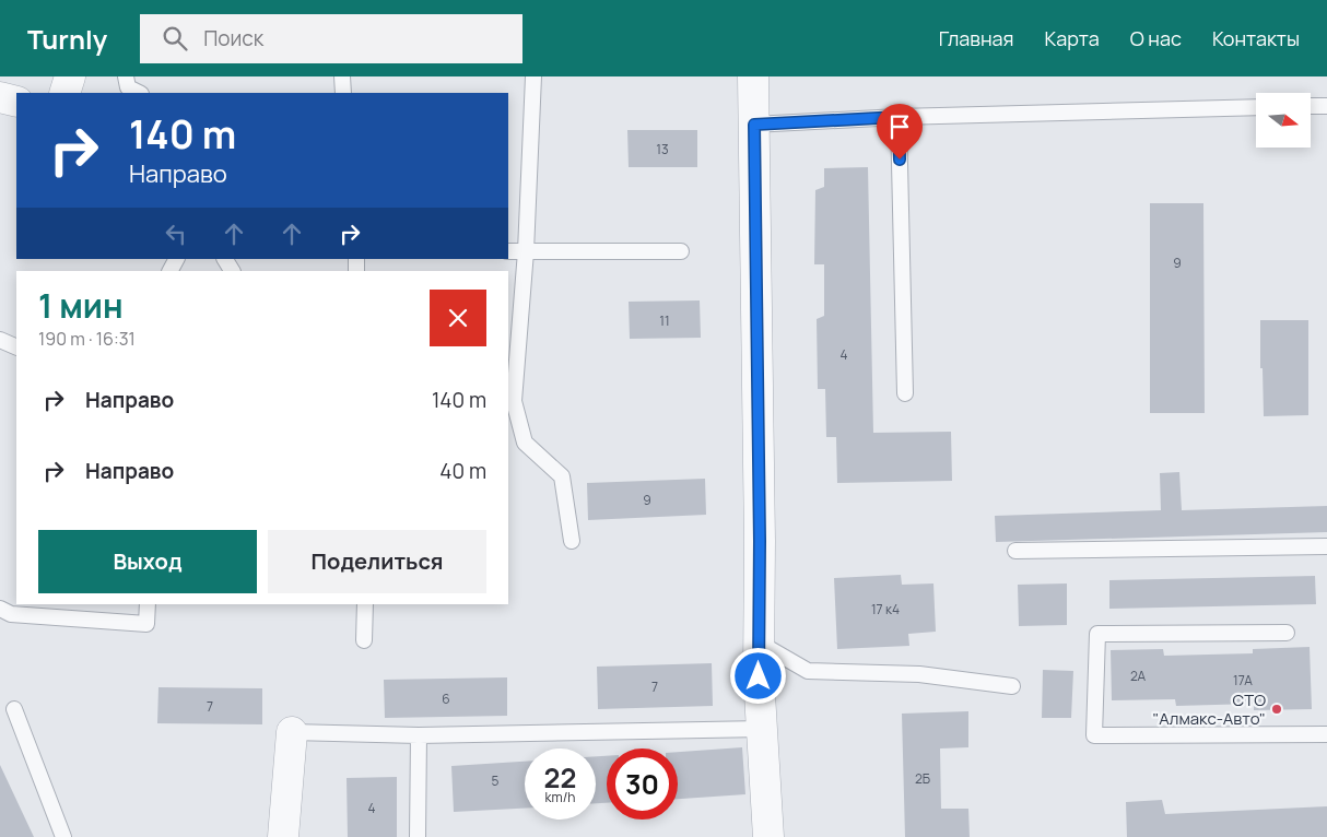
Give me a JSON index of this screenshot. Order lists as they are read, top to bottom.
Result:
{
  "places": ["СТО \"Алмакс-Авто\""],
  "house_numbers": [
    "13",
    "9",
    "11",
    "4",
    "9",
    "17 к4",
    "2А",
    "17А",
    "7",
    "6",
    "7",
    "2Б",
    "5",
    "4"
  ],
  "north": "right",
  "page": {
    "header": "Turnly",
    "search": "Поиск",
    "nav": [
      "Главная",
      "Карта",
      "О нас",
      "Контакты"
    ],
    "turn": ["140 m", "Направо"],
    "heading": ["1 мин", "190 m · 16:31"],
    "list": [
      {
        "name": "Направо",
        "value": "140 m"
      },
      {
        "name": "Направо",
        "value": "40 m"
      }
    ],
    "buttons": ["Выход", "Поделиться"],
    "speed": "22 km/h",
    "limit": "30"
  }
}
